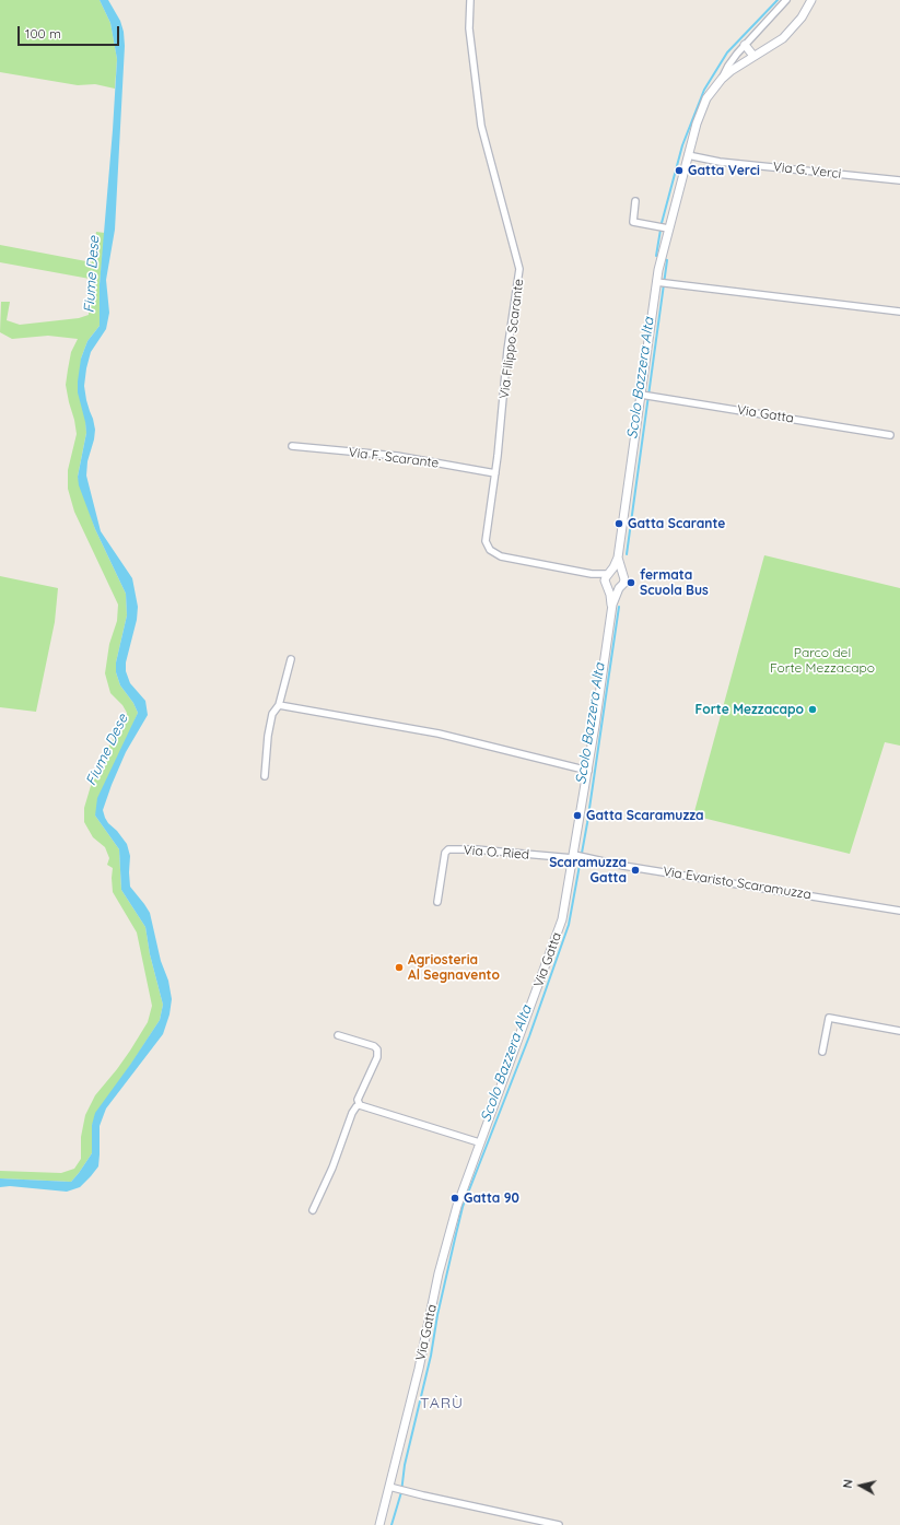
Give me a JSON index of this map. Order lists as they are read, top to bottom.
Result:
{
  "streets": {
    "street": [
      "Via G. Verci",
      "Via Filippo Scarante",
      "Via Gatta",
      "Via F. Scarante",
      "Via O. Ried",
      "Via Evaristo Scaramuzza"
    ]
  },
  "crossings": [
    ["Via G. Verci", "Via Gatta"],
    ["Via Filippo Scarante", "Via Gatta"],
    ["Via Filippo Scarante", "Via F. Scarante"],
    ["Via Gatta", "Via O. Ried"],
    ["Via Gatta", "Via Evaristo Scaramuzza"],
    ["Via O. Ried", "Via Evaristo Scaramuzza"]
  ],
  "districts": ["TARÙ"],
  "water": ["Fiume Dese", "Scolo Bazzera Alta"],
  "parks": ["Parco del Forte Mezzacapo"],
  "places": [
    "Gatta Verci",
    "Gatta Scarante",
    "fermata Scuola Bus",
    "Forte Mezzacapo",
    "Gatta Scaramuzza",
    "Scaramuzza Gatta",
    "Agriosteria Al Segnavento",
    "Gatta 90"
  ],
  "scale_bar": "100 m",
  "north": "left"
}
